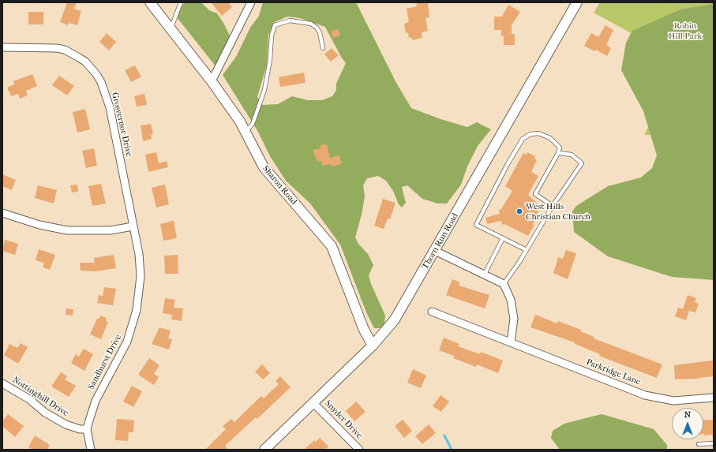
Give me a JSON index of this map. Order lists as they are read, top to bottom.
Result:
{
  "streets": {
    "street": [
      "Grosvernor Drive",
      "Sharon Road",
      "Thorn Run Road",
      "Sandhurst Drive",
      "Parkridge Lane",
      "Nottinghill Drive",
      "Snyder Drive"
    ]
  },
  "crossings": [
    ["Grosvernor Drive", "Sandhurst Drive"],
    ["Sharon Road", "Thorn Run Road"],
    ["Thorn Run Road", "Snyder Drive"],
    ["Sandhurst Drive", "Nottinghill Drive"]
  ],
  "parks": ["Robin Hill Park"],
  "places": ["West Hills Christian Church"],
  "north": "top"
}
